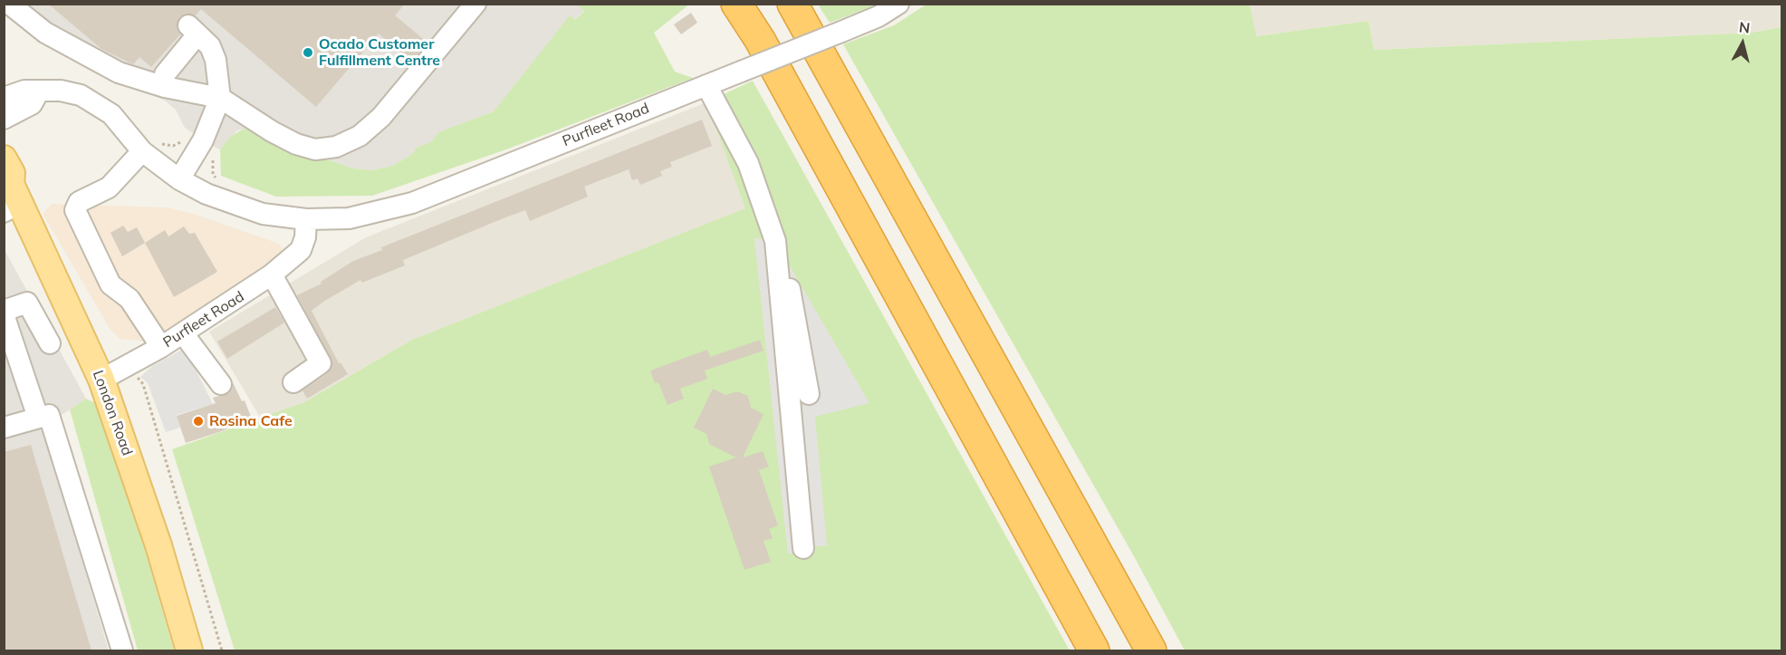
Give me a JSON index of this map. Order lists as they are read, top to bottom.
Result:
{
  "streets": {
    "main road": ["London Road"],
    "street": ["Purfleet Road"]
  },
  "crossings": [
    ["Purfleet Road", "London Road"]
  ],
  "places": ["Ocado Customer Fulfillment Centre", "Rosina Cafe"],
  "north": "top"
}
